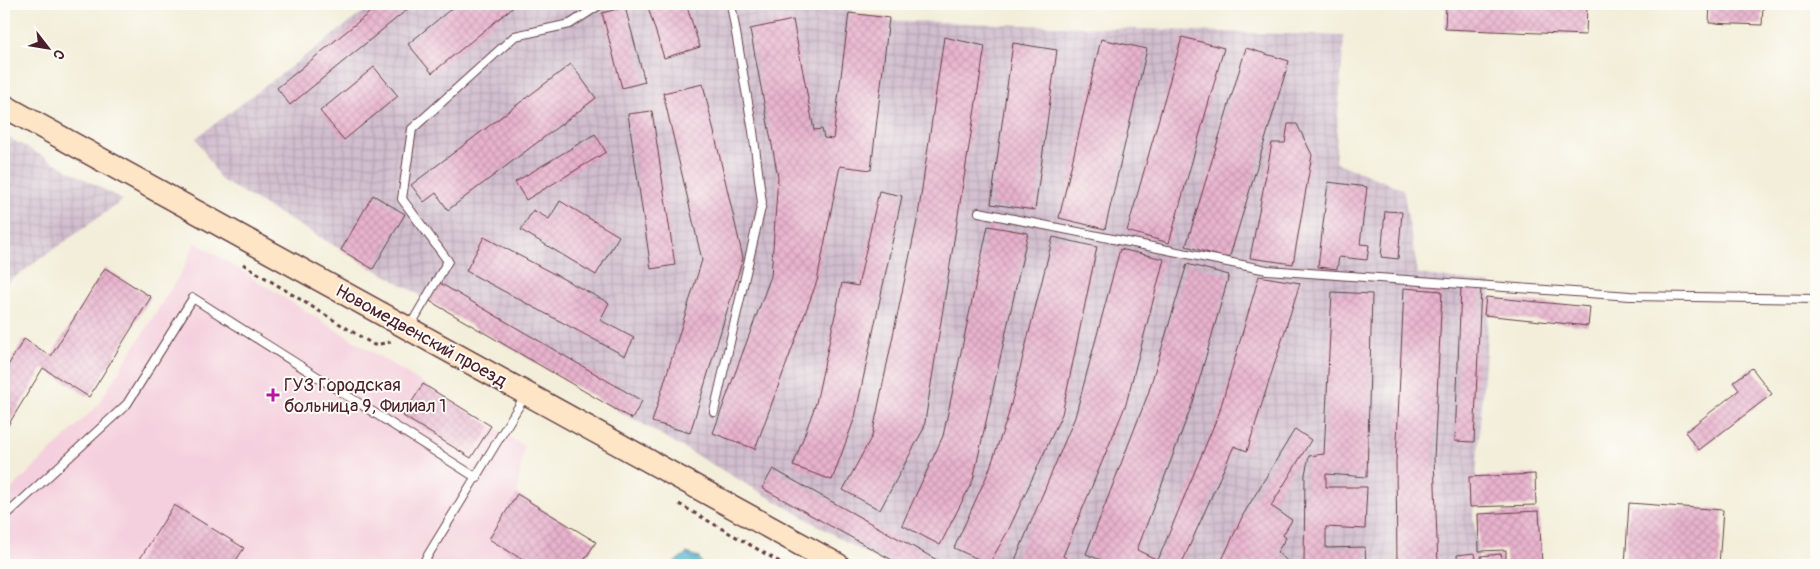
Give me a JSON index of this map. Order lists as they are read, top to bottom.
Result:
{
  "streets": {
    "street": ["Новомедвенский проезд"]
  },
  "places": {
    "health": ["ГУЗ Городская больница 9, Филиал 1"]
  },
  "north": "bottom right"
}
